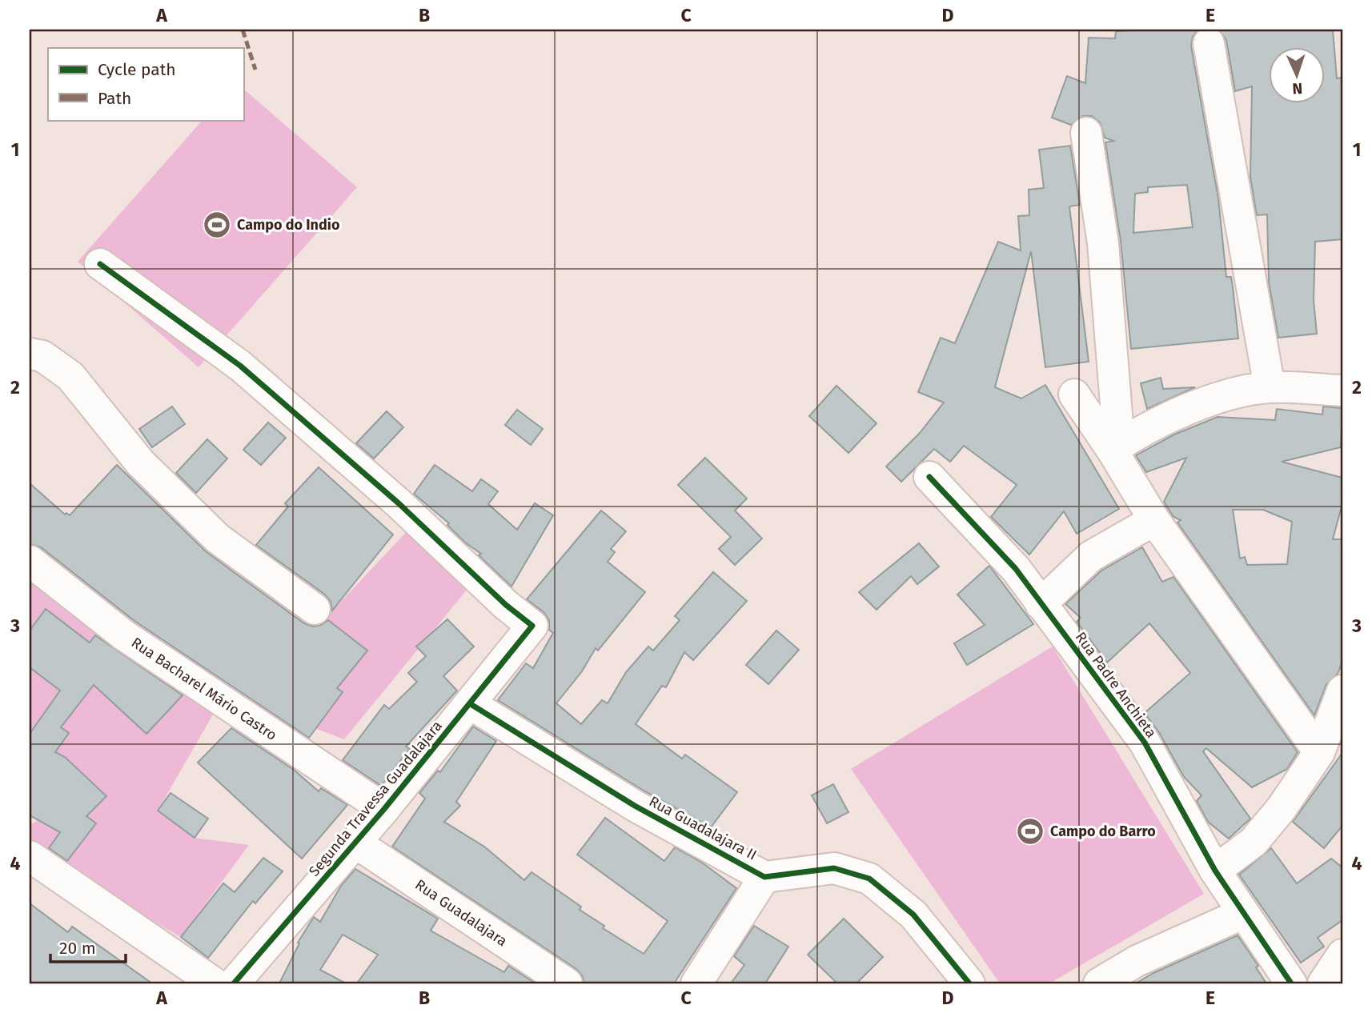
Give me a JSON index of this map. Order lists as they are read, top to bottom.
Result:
{
  "streets": {
    "street": [
      "Rua Padre Anchieta",
      "Rua Bacharel Mário Castro",
      "Segunda Travessa Guadalajara",
      "Rua Guadalajara II",
      "Rua Guadalajara"
    ]
  },
  "crossings": [
    ["Rua Bacharel Mário Castro", "Segunda Travessa Guadalajara"],
    ["Segunda Travessa Guadalajara", "Rua Guadalajara II"],
    ["Segunda Travessa Guadalajara", "Rua Guadalajara"]
  ],
  "places": {
    "sports": ["Campo do Indio", "Campo do Barro"]
  },
  "legend": ["Cycle path", "Path"],
  "scale_bar": "20 m",
  "north": "bottom",
  "grid": {
    "columns": [
      "A",
      "B",
      "C",
      "D",
      "E"
    ],
    "rows": [
      "1",
      "2",
      "3",
      "4"
    ]
  }
}
